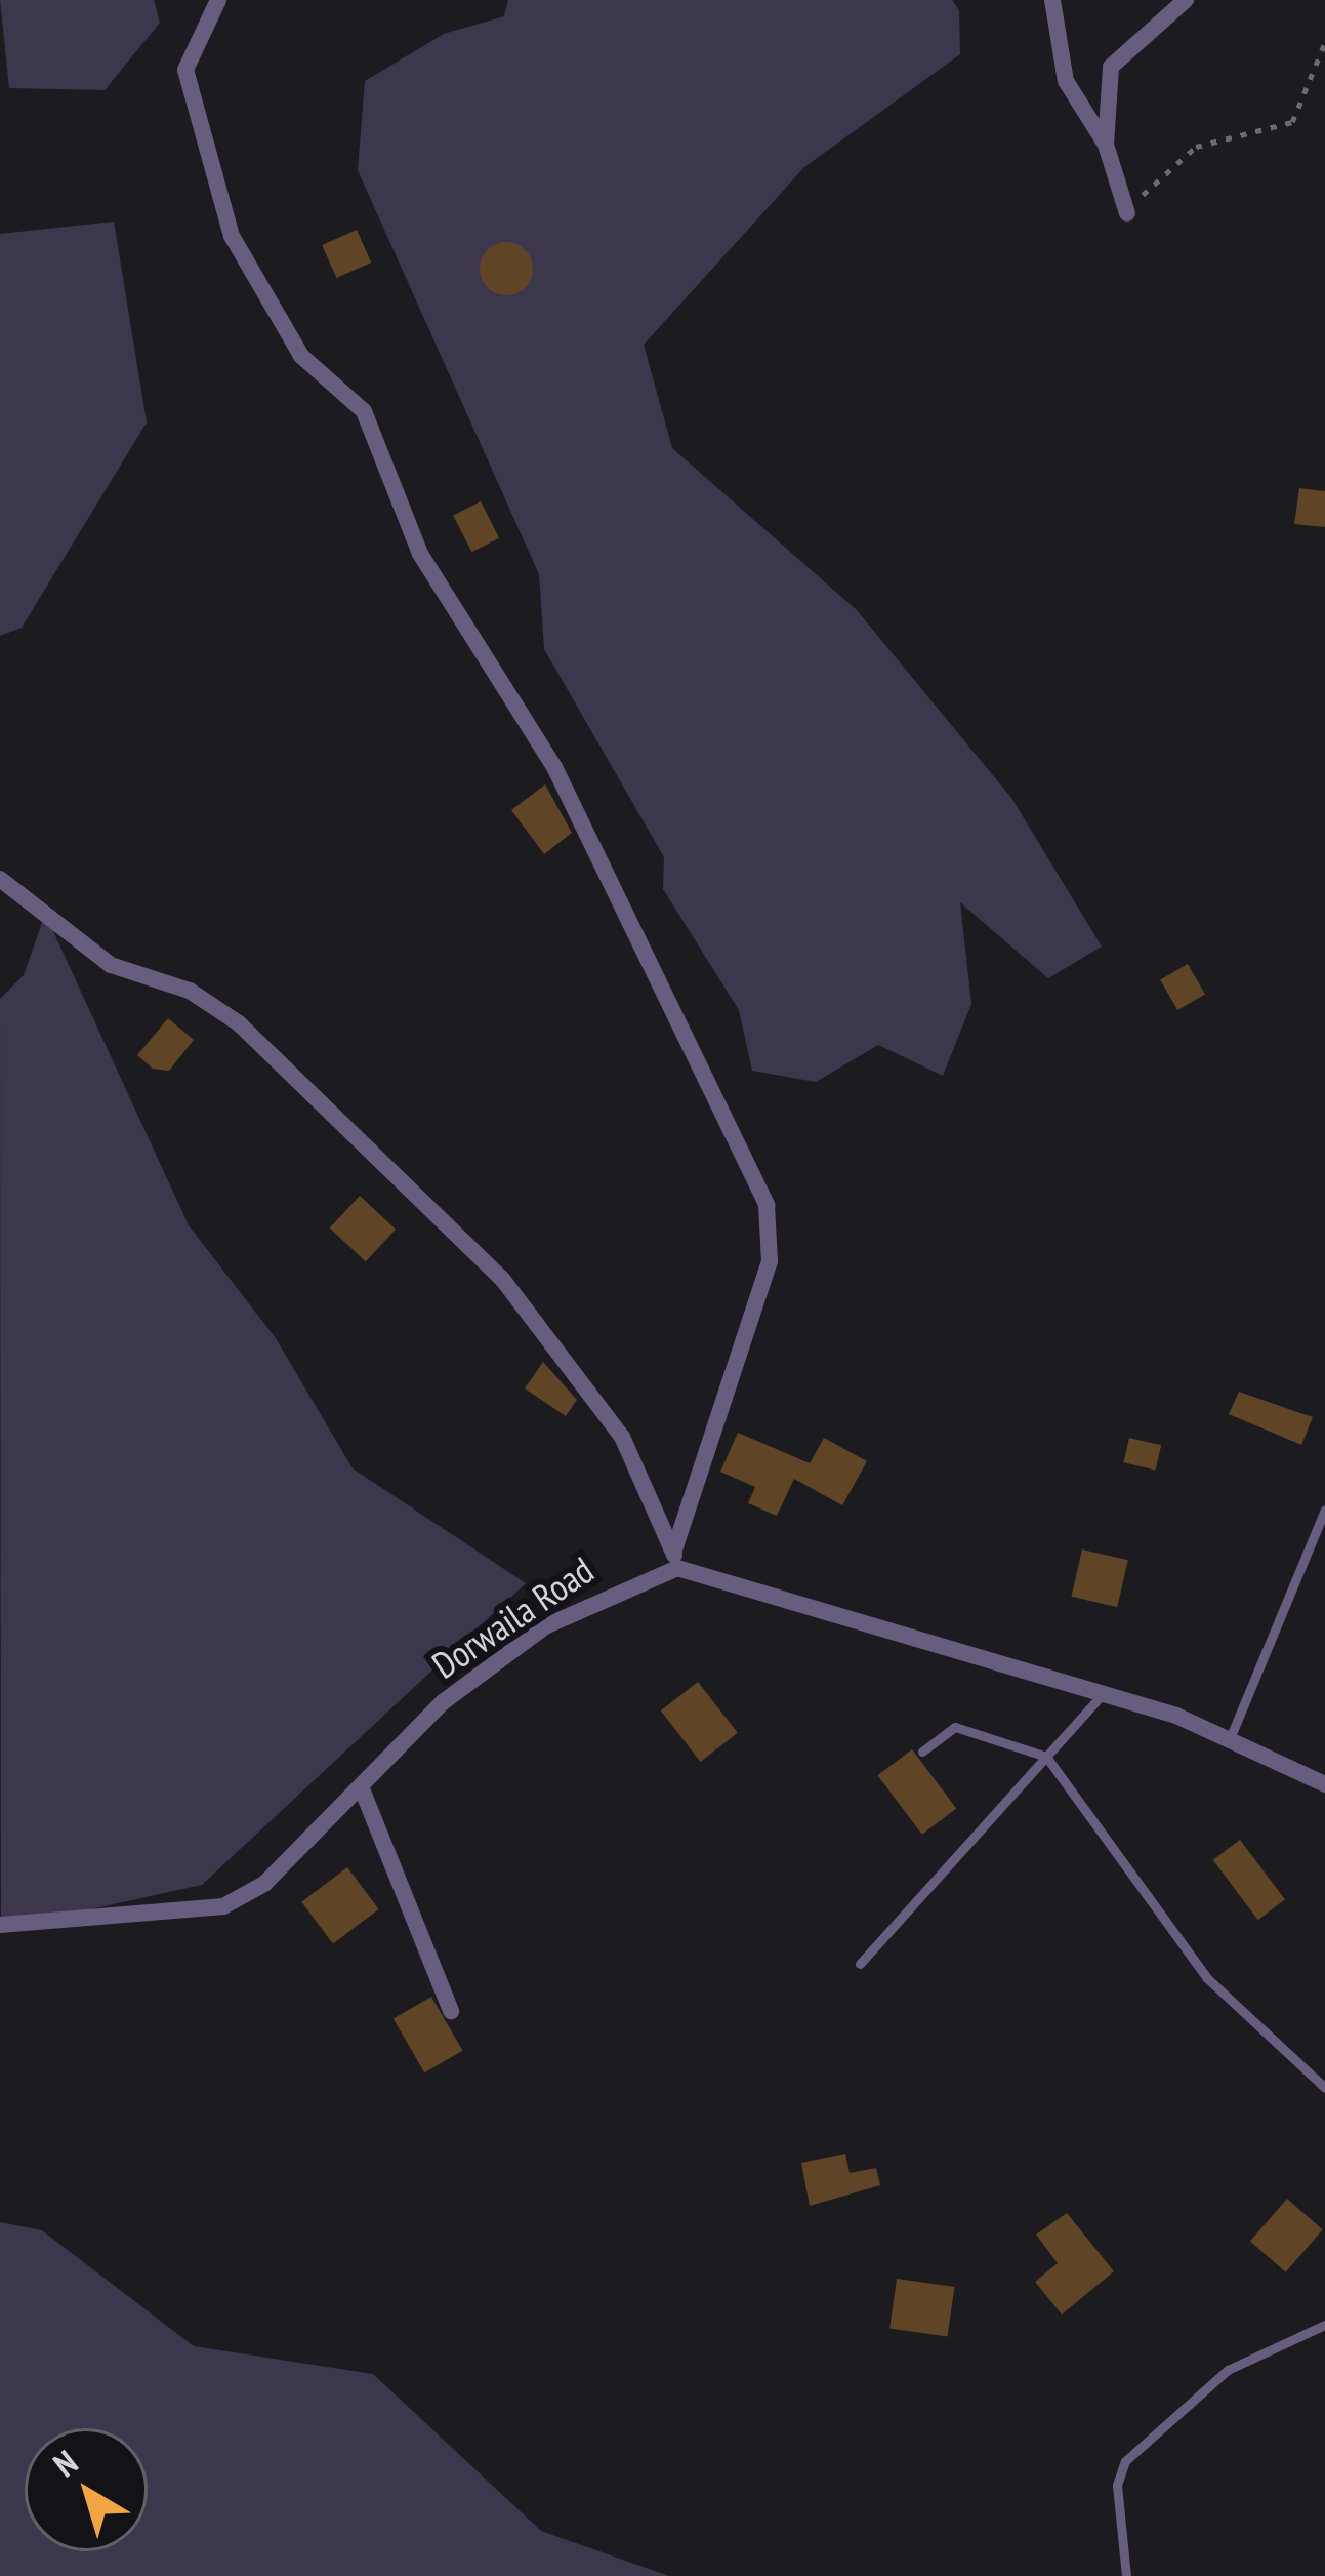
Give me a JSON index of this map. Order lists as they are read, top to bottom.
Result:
{
  "streets": {
    "street": ["Dorwaila Road"]
  },
  "north": "top left"
}
